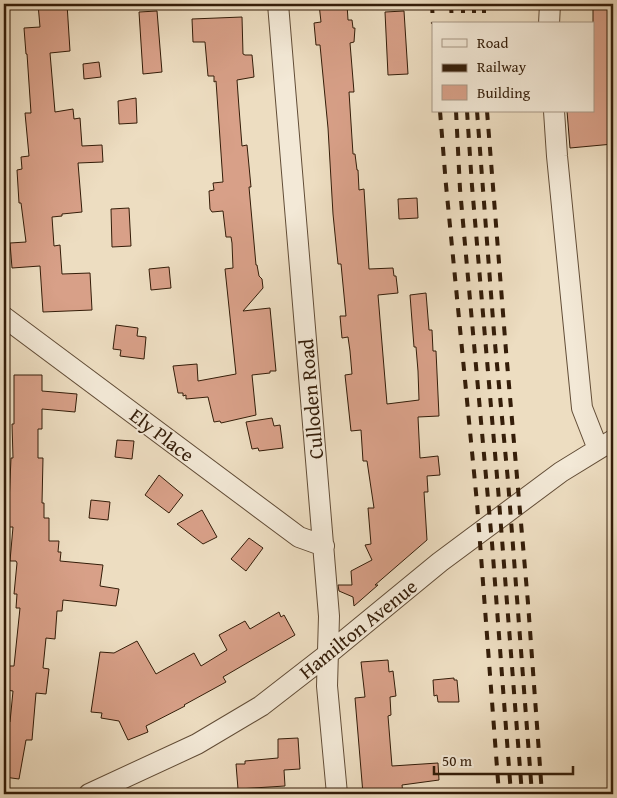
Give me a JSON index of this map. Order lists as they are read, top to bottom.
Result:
{
  "streets": {
    "street": ["Culloden Road", "Ely Place", "Hamilton Avenue"]
  },
  "crossings": [
    ["Culloden Road", "Ely Place"],
    ["Culloden Road", "Hamilton Avenue"]
  ],
  "legend": ["Road", "Railway", "Building"],
  "scale_bar": "50 m"
}
